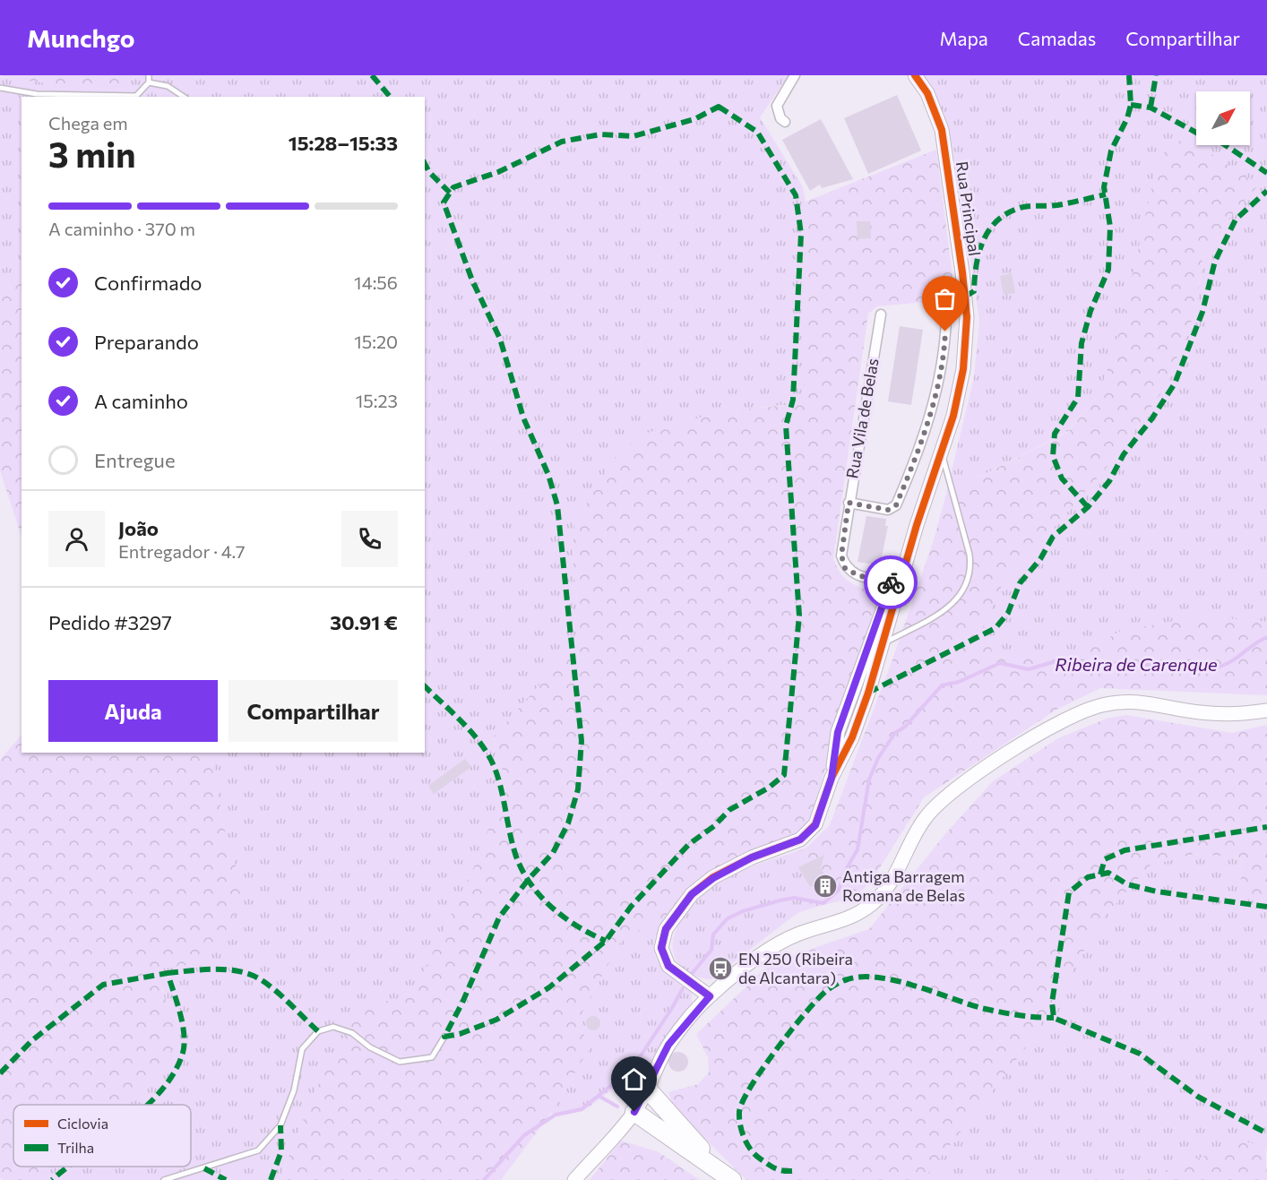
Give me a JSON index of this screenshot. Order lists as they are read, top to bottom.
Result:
{
  "streets": {
    "street": ["Rua Principal", "Rua Vila de Belas"]
  },
  "crossings": [
    ["Rua Principal", "Rua Vila de Belas"]
  ],
  "water": ["Ribeira de Carenque"],
  "places": {
    "building": ["Antiga Barragem Romana de Belas"],
    "bus stop": ["EN 250 (Ribeira de Alcantara)"]
  },
  "legend": ["Ciclovia", "Trilha"],
  "north": "top right",
  "page": {
    "header": "Munchgo",
    "nav": ["Mapa", "Camadas", "Compartilhar"],
    "heading": ["3 min", "Chega em", "15:28–15:33"],
    "panel": [
      "João",
      "Entregador · 4.7",
      "Pedido #3297",
      "30.91 €"
    ],
    "bar": "A caminho · 370 m",
    "list": [
      ["Confirmado", "14:56"],
      ["Preparando", "15:20"],
      ["A caminho", "15:23"],
      "Entregue"
    ],
    "buttons": ["Ajuda", "Compartilhar"]
  }
}
